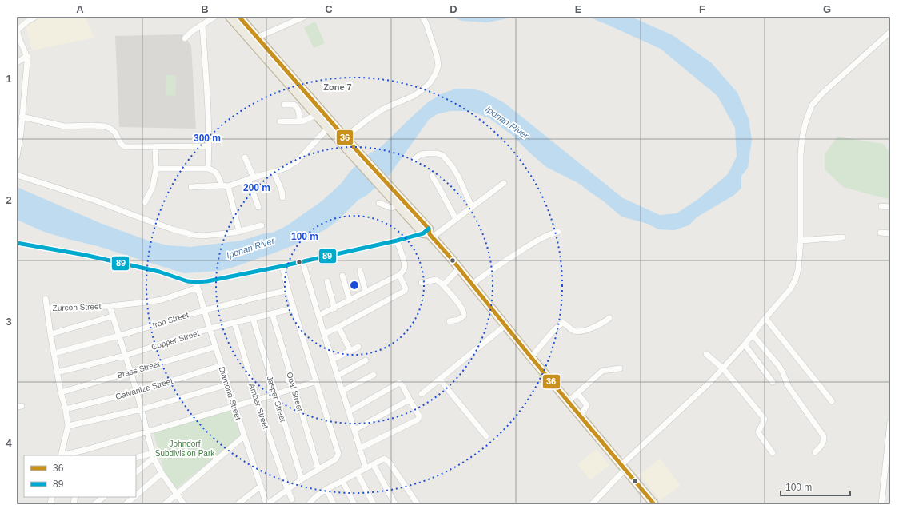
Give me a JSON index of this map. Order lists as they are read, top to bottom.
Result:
{
  "streets": {
    "street": [
      "Zurcon Street",
      "Iron Street",
      "Copper Street",
      "Brass Street",
      "Galvanize Street",
      "Opal Street",
      "Diamond Street",
      "Jasper Street",
      "Amber Street"
    ]
  },
  "crossings": [
    ["Zurcon Street", "Iron Street"],
    ["Zurcon Street", "Copper Street"],
    ["Zurcon Street", "Brass Street"],
    ["Zurcon Street", "Galvanize Street"],
    ["Zurcon Street", "Diamond Street"],
    ["Iron Street", "Diamond Street"],
    ["Copper Street", "Opal Street"],
    ["Copper Street", "Diamond Street"],
    ["Copper Street", "Jasper Street"],
    ["Copper Street", "Amber Street"],
    ["Brass Street", "Diamond Street"],
    ["Galvanize Street", "Diamond Street"]
  ],
  "districts": ["Zone 7"],
  "water": ["Iponan River"],
  "parks": ["Johndorf Subdivision Park"],
  "lines": ["transit line 36", "transit line 89"],
  "legend": ["36", "89"],
  "scale_bar": "100 m",
  "grid": {
    "columns": [
      "A",
      "B",
      "C",
      "D",
      "E",
      "F",
      "G"
    ],
    "rows": [
      "1",
      "2",
      "3",
      "4"
    ]
  },
  "rings": ["300 m", "200 m", "100 m"]
}
